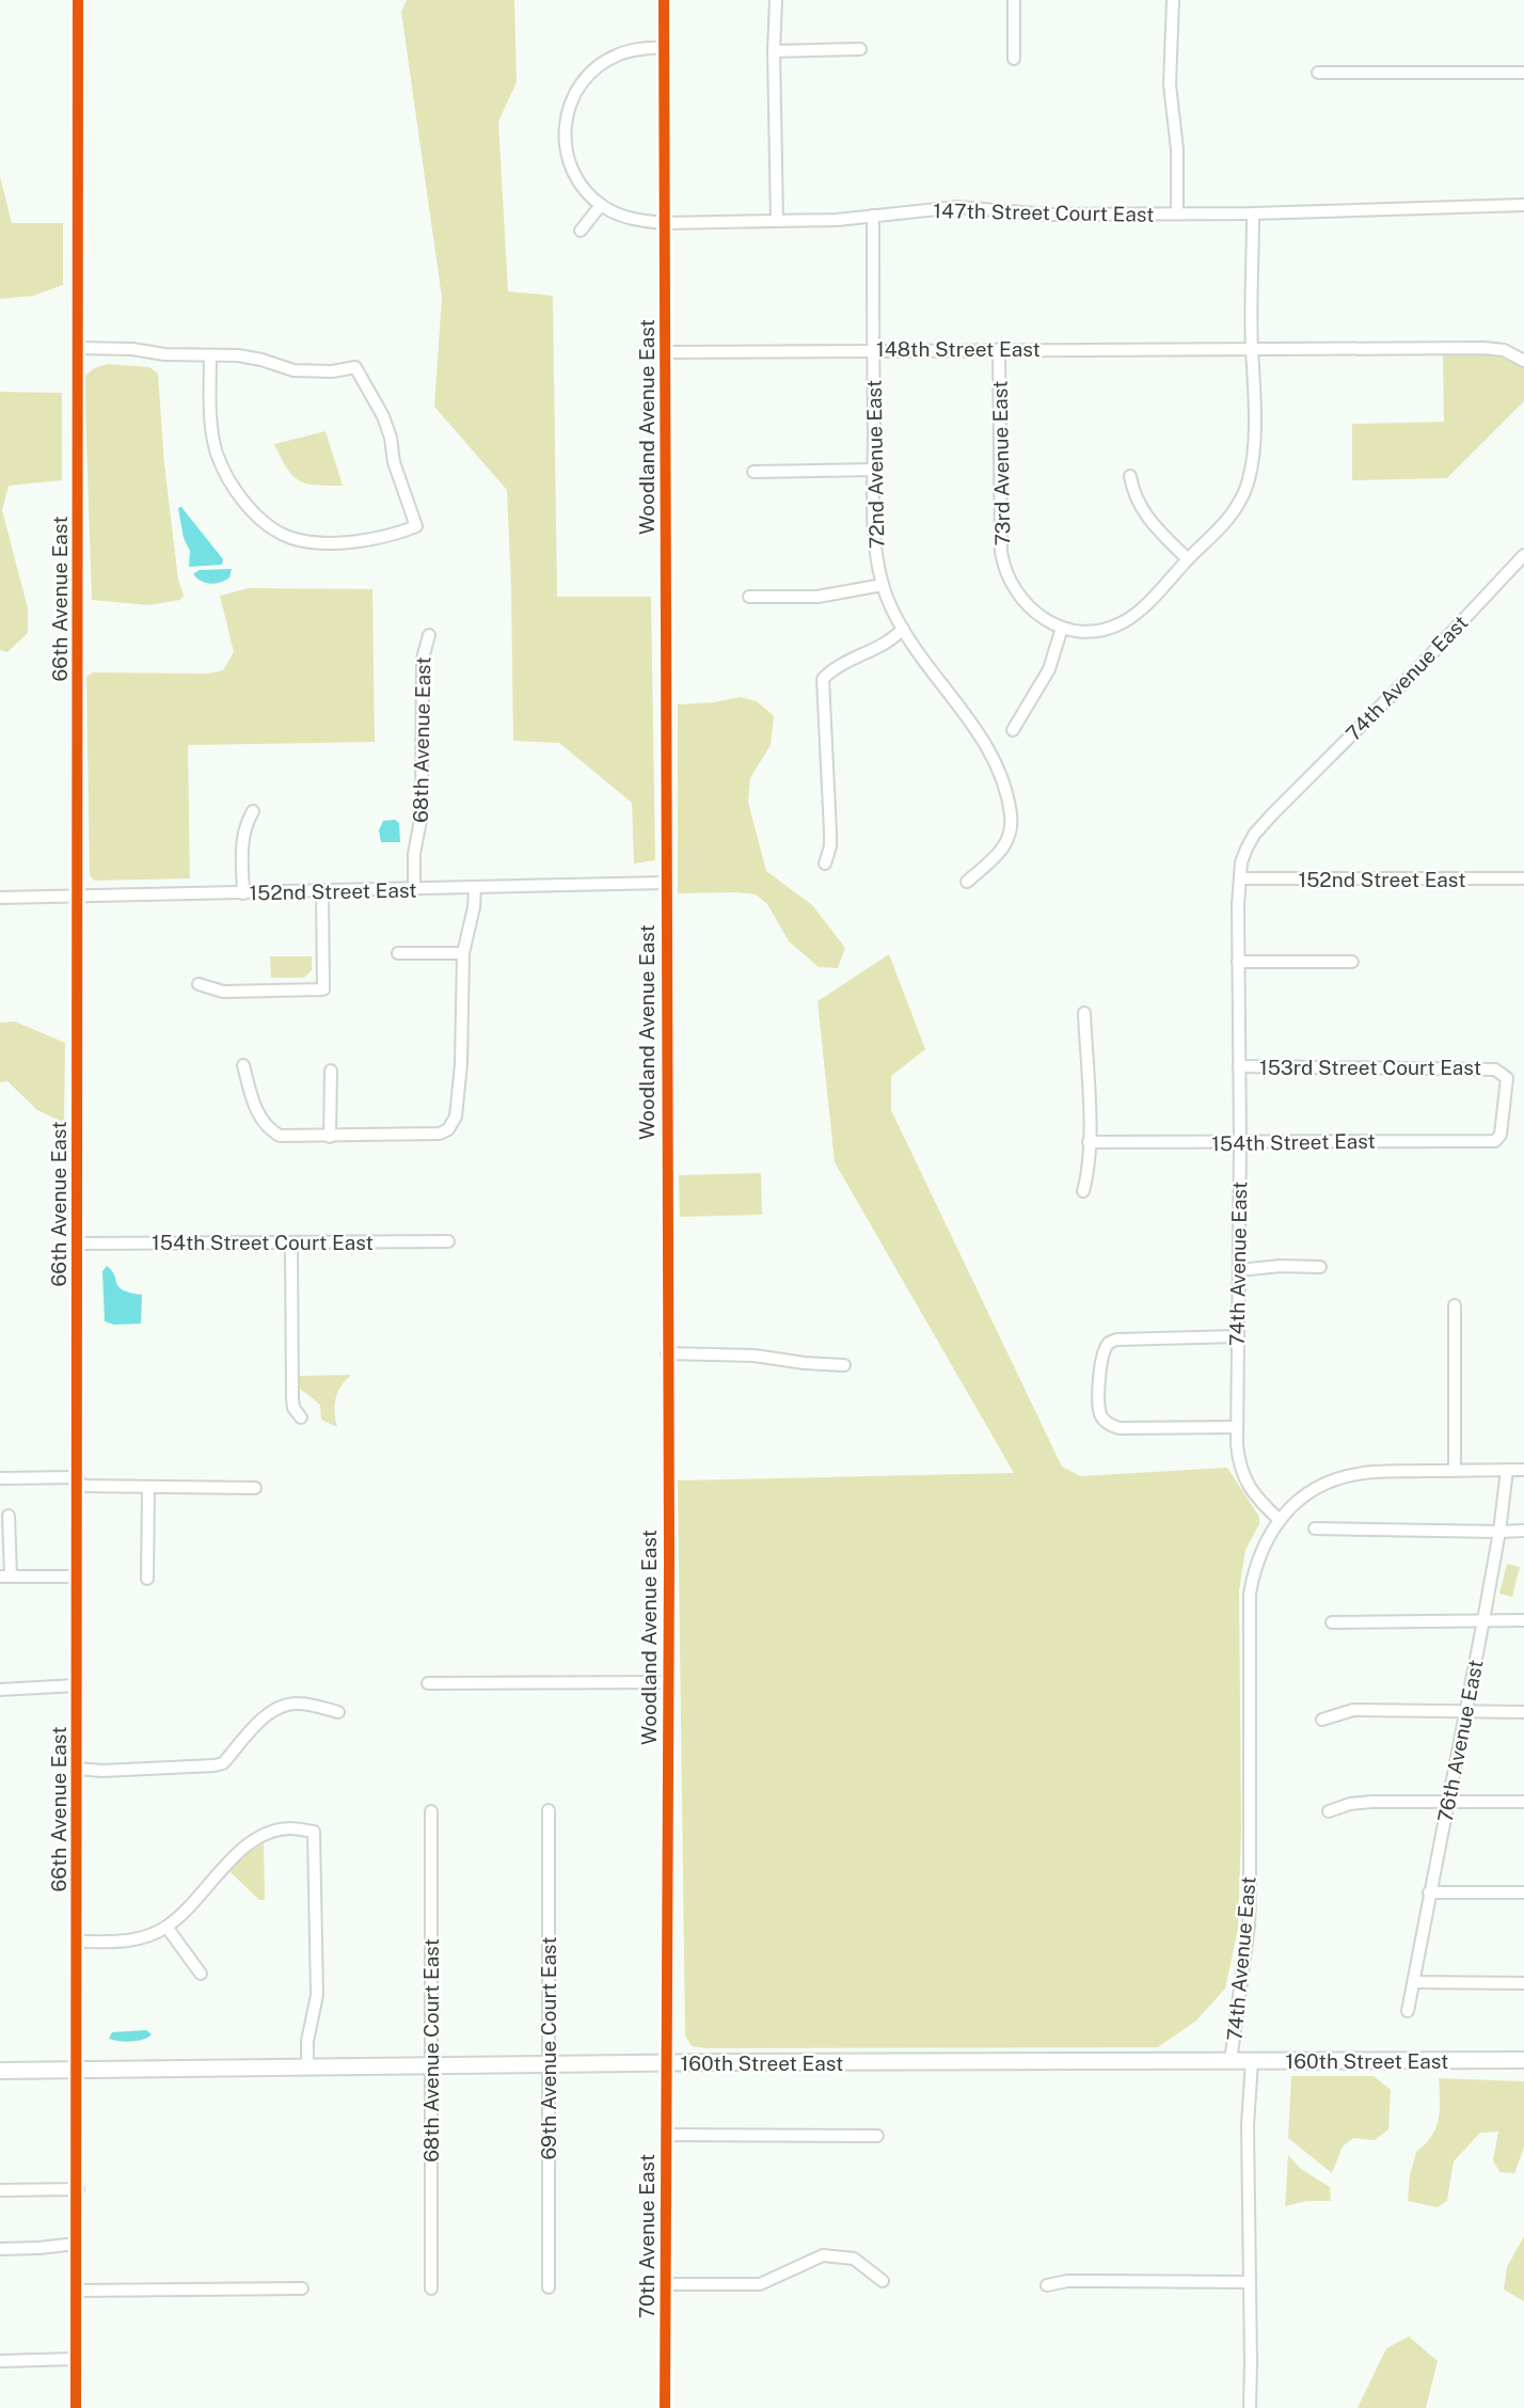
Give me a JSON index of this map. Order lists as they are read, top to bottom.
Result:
{
  "streets": {
    "main road": ["160th Street East"],
    "street": [
      "147th Street Court East",
      "148th Street East",
      "Woodland Avenue East",
      "73rd Avenue East",
      "72nd Avenue East",
      "66th Avenue East",
      "74th Avenue East",
      "68th Avenue East",
      "152nd Street East",
      "153rd Street Court East",
      "154th Street East",
      "154th Street Court East",
      "76th Avenue East",
      "69th Avenue Court East",
      "68th Avenue Court East",
      "70th Avenue East"
    ]
  },
  "crossings": [
    ["147th Street Court East", "Woodland Avenue East"],
    ["147th Street Court East", "72nd Avenue East"],
    ["148th Street East", "Woodland Avenue East"],
    ["148th Street East", "73rd Avenue East"],
    ["148th Street East", "72nd Avenue East"],
    ["Woodland Avenue East", "152nd Street East"],
    ["Woodland Avenue East", "160th Street East"],
    ["Woodland Avenue East", "70th Avenue East"],
    ["66th Avenue East", "152nd Street East"],
    ["66th Avenue East", "154th Street Court East"],
    ["66th Avenue East", "160th Street East"],
    ["74th Avenue East", "152nd Street East"],
    ["74th Avenue East", "153rd Street Court East"],
    ["74th Avenue East", "154th Street East"],
    ["74th Avenue East", "160th Street East"],
    ["68th Avenue East", "152nd Street East"],
    ["153rd Street Court East", "154th Street East"],
    ["69th Avenue Court East", "160th Street East"],
    ["68th Avenue Court East", "160th Street East"],
    ["160th Street East", "70th Avenue East"]
  ]
}
